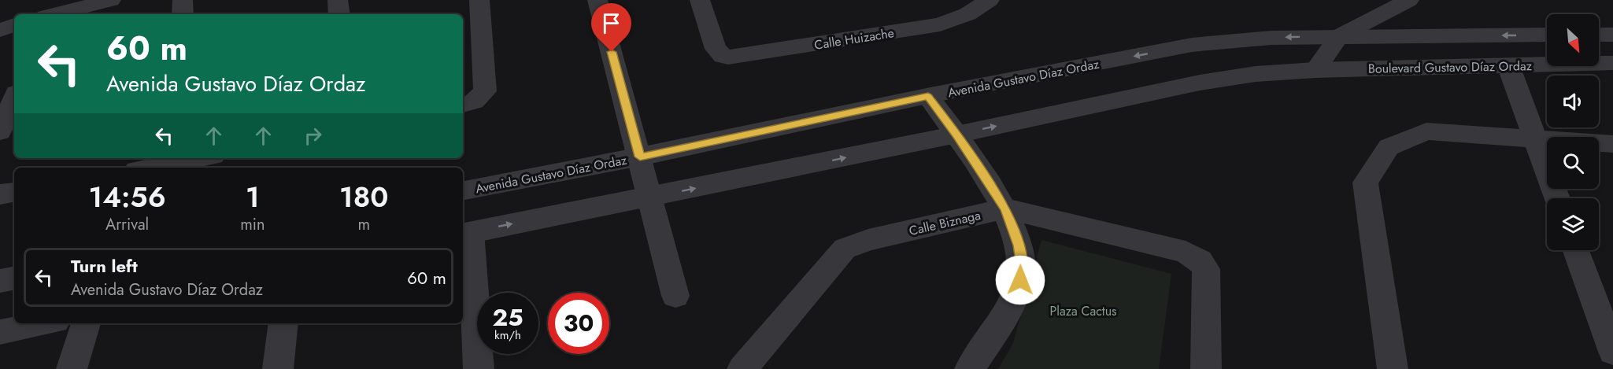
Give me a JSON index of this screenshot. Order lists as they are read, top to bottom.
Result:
{
  "streets": {
    "street": [
      "Calle Huizache",
      "Boulevard Gustavo Díaz Ordaz",
      "Avenida Gustavo Díaz Ordaz",
      "Calle Biznaga"
    ]
  },
  "parks": ["Plaza Cactus"],
  "north": "bottom right",
  "page": {
    "turn": ["60 m", "Avenida Gustavo Díaz Ordaz"],
    "eta": [
      "14:56",
      "Arrival",
      "1",
      "min",
      "180",
      "m"
    ],
    "list": [
      {
        "name": "Turn left",
        "note": "Avenida Gustavo Díaz Ordaz",
        "value": "60 m"
      }
    ],
    "speed": "25 km/h",
    "limit": "30"
  }
}
